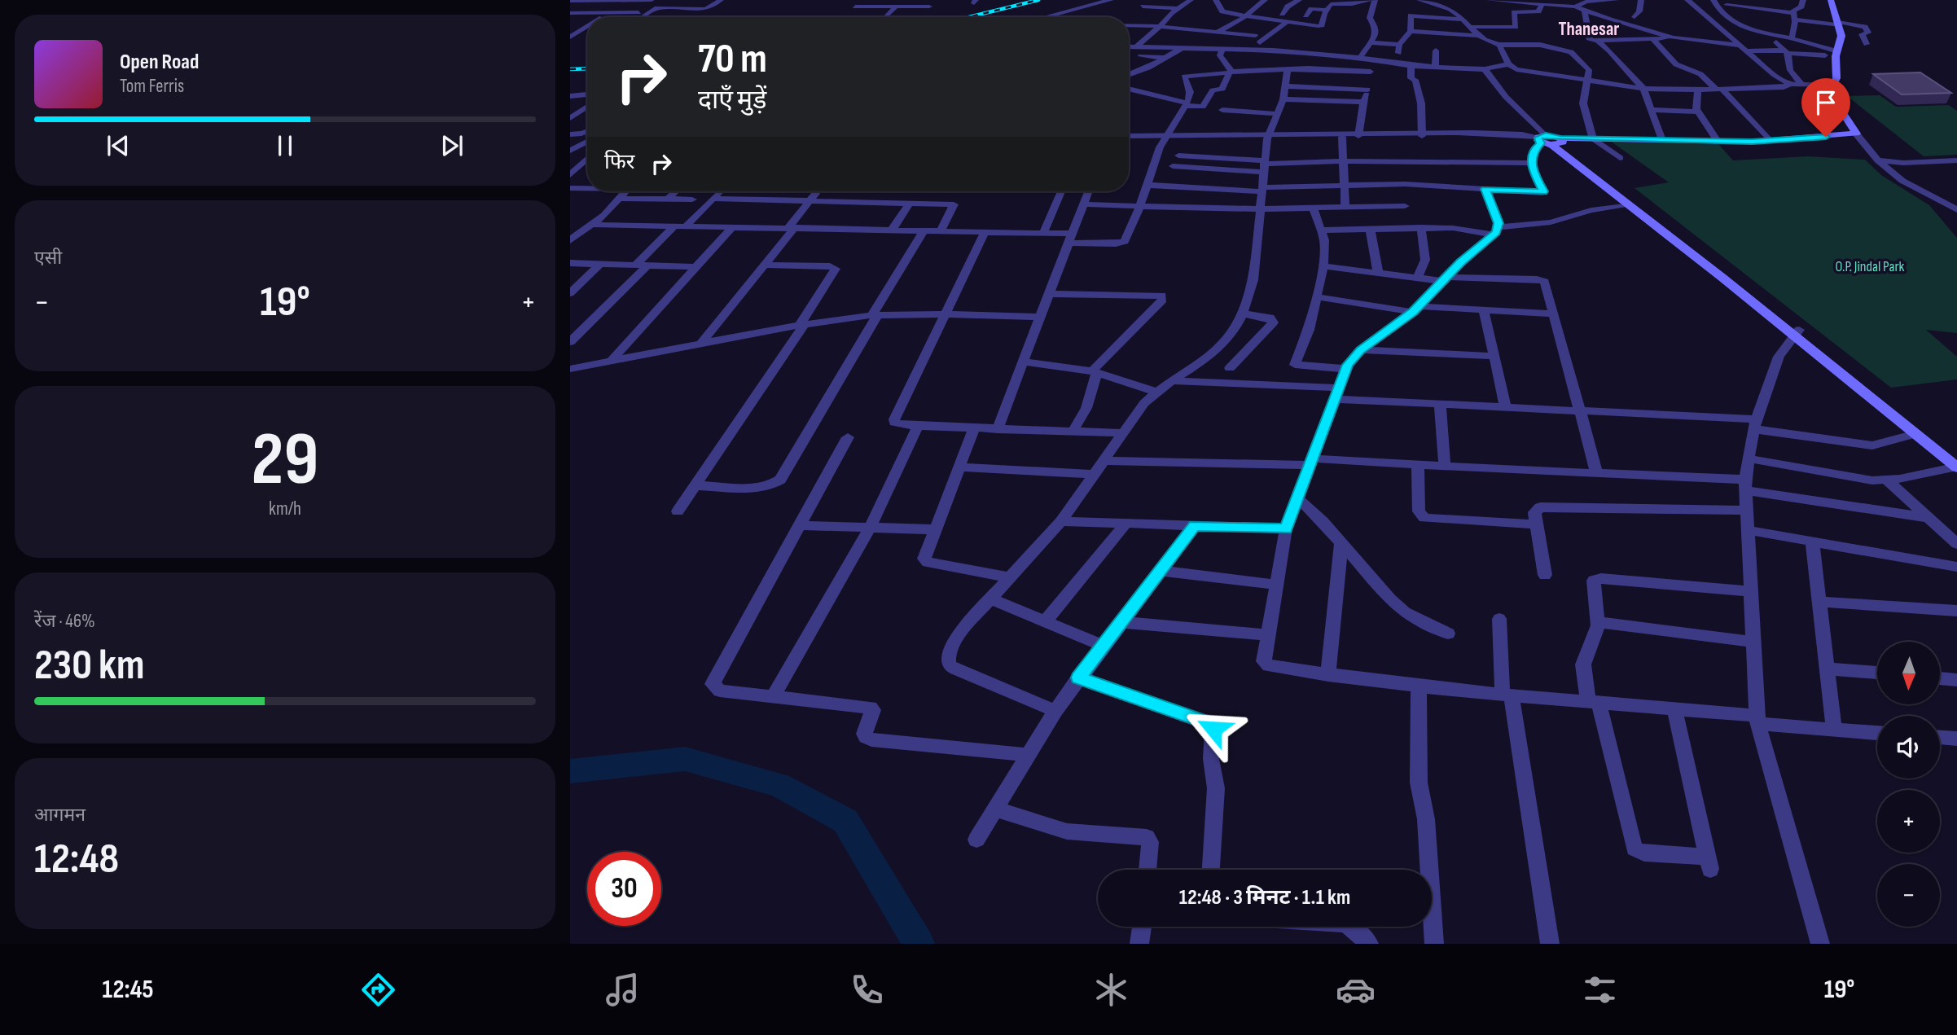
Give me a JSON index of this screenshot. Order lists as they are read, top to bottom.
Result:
{
  "districts": ["Thanesar"],
  "parks": ["O.P. Jindal Park"],
  "north": "bottom",
  "page": {
    "turn": ["70 m", "दाएँ मुड़ें"],
    "song": ["Open Road", "Tom Ferris"],
    "then": "फिर",
    "tile": [
      "एसी",
      ["29", "km/h"],
      ["रेंज · 46%", "230 km"],
      ["आगमन", "12:48"]
    ],
    "heat": ["−", "19°", "+"],
    "map_buttons": ["+", "−"],
    "limit": "30",
    "trip": "12:48 · 3 मिनट · 1.1 km",
    "tabs": ["12:45", "19°"]
  }
}
